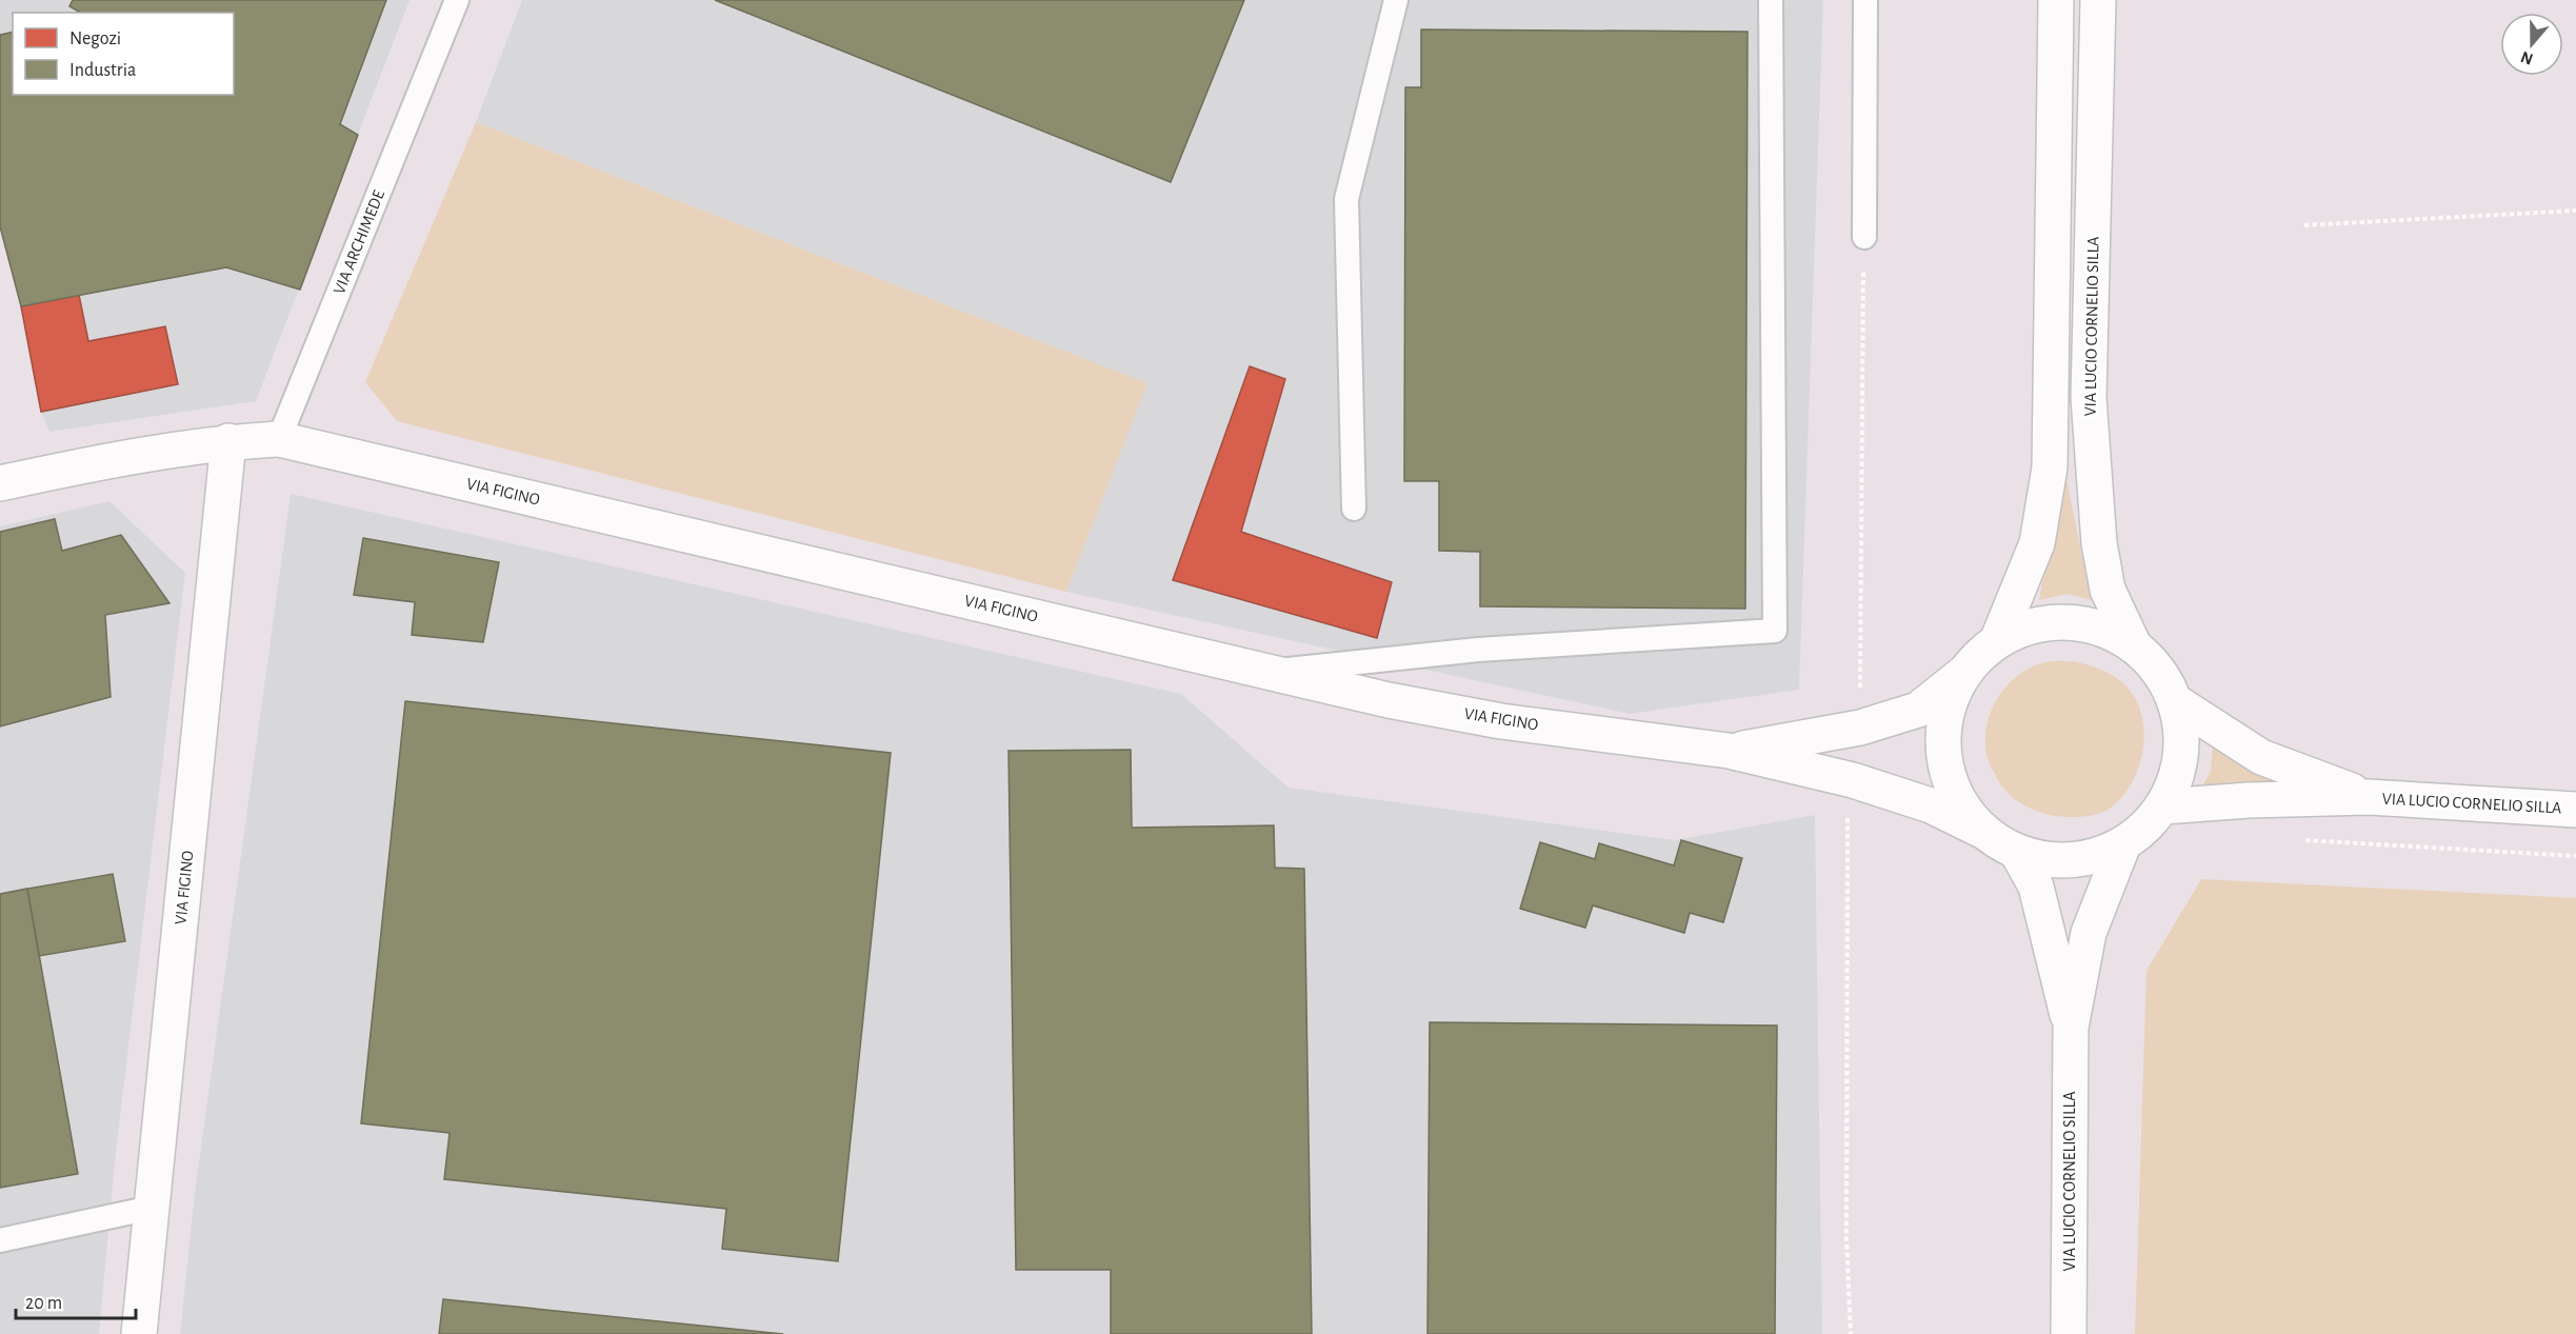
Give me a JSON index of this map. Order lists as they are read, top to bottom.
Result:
{
  "streets": {
    "street": ["VIA LUCIO CORNELIO SILLA", "VIA FIGINO"],
    "lane": ["VIA ARCHIMEDE"]
  },
  "crossings": [
    ["VIA ARCHIMEDE", "VIA FIGINO"],
    ["VIA LUCIO CORNELIO SILLA", "VIA FIGINO"]
  ],
  "legend": ["Negozi", "Industria"],
  "scale_bar": "20 m",
  "north": "bottom"
}
